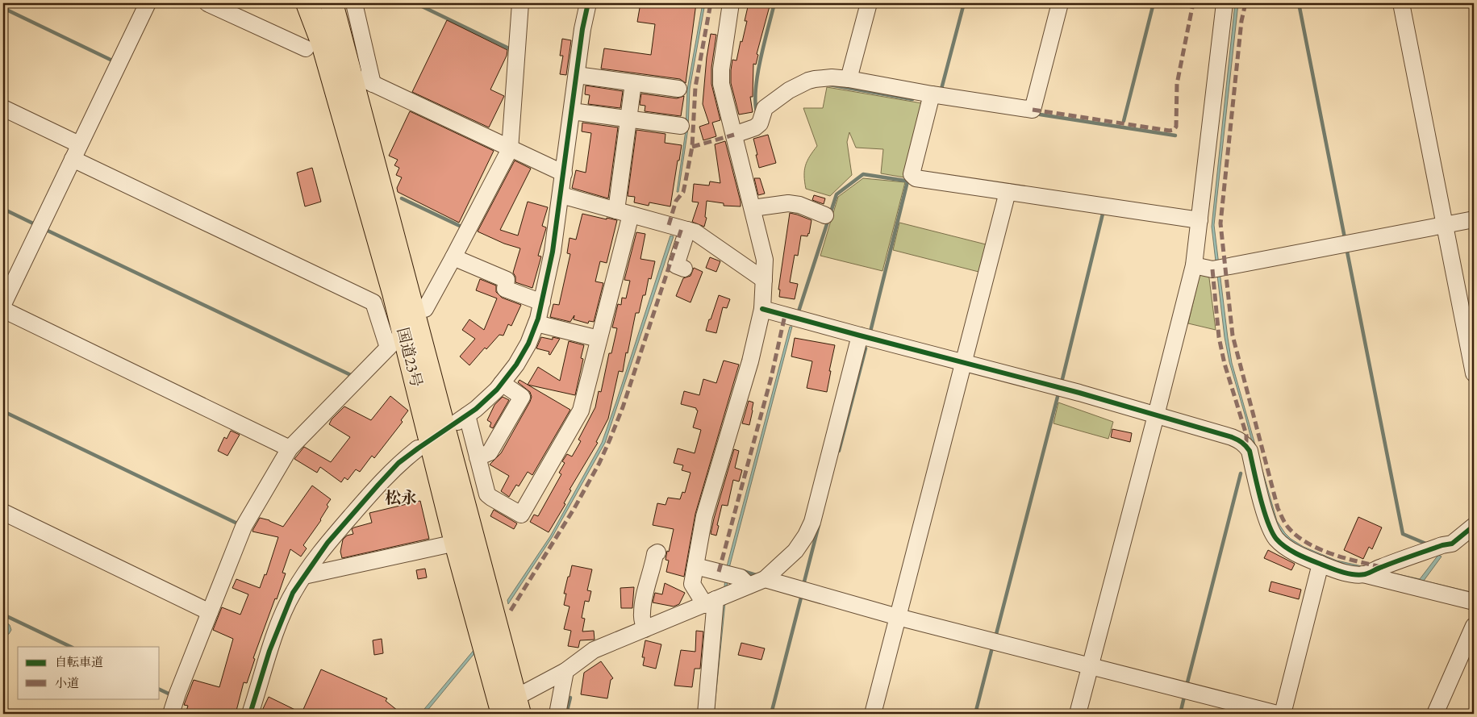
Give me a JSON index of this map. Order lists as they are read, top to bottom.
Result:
{
  "streets": {
    "highway": ["国道23号"]
  },
  "districts": ["松永"],
  "legend": ["自転車道", "小道"]
}
